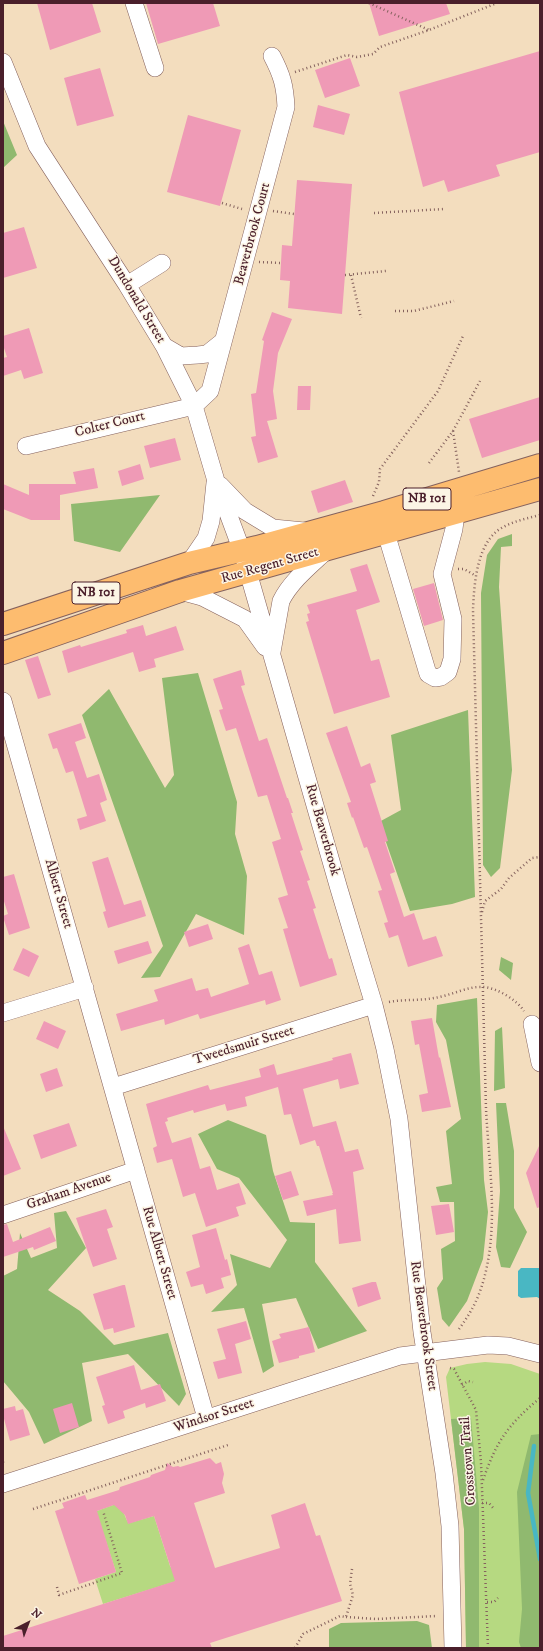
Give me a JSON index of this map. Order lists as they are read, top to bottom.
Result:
{
  "streets": {
    "main road": ["NB 101", "Rue Regent Street"],
    "street": [
      "Beaverbrook Court",
      "Dundonald Street",
      "Colter Court",
      "Rue Beaverbrook",
      "Albert Street",
      "Tweedsmuir Street",
      "Graham Avenue",
      "Rue Albert Street",
      "Rue Beaverbrook Street",
      "Windsor Street"
    ],
    "path": ["Crosstown Trail"]
  },
  "crossings": [
    ["Beaverbrook Court", "Dundonald Street"],
    ["Beaverbrook Court", "Colter Court"],
    ["Dundonald Street", "Colter Court"],
    ["Dundonald Street", "Rue Regent Street"],
    ["Dundonald Street", "Rue Beaverbrook"],
    ["Rue Regent Street", "Rue Beaverbrook"],
    ["Rue Beaverbrook", "Tweedsmuir Street"],
    ["Rue Beaverbrook", "Rue Beaverbrook Street"],
    ["Albert Street", "Tweedsmuir Street"],
    ["Albert Street", "Rue Albert Street"],
    ["Tweedsmuir Street", "Rue Albert Street"],
    ["Tweedsmuir Street", "Rue Beaverbrook Street"],
    ["Graham Avenue", "Rue Albert Street"],
    ["Rue Albert Street", "Windsor Street"],
    ["Rue Beaverbrook Street", "Windsor Street"]
  ],
  "north": "top right"
}
